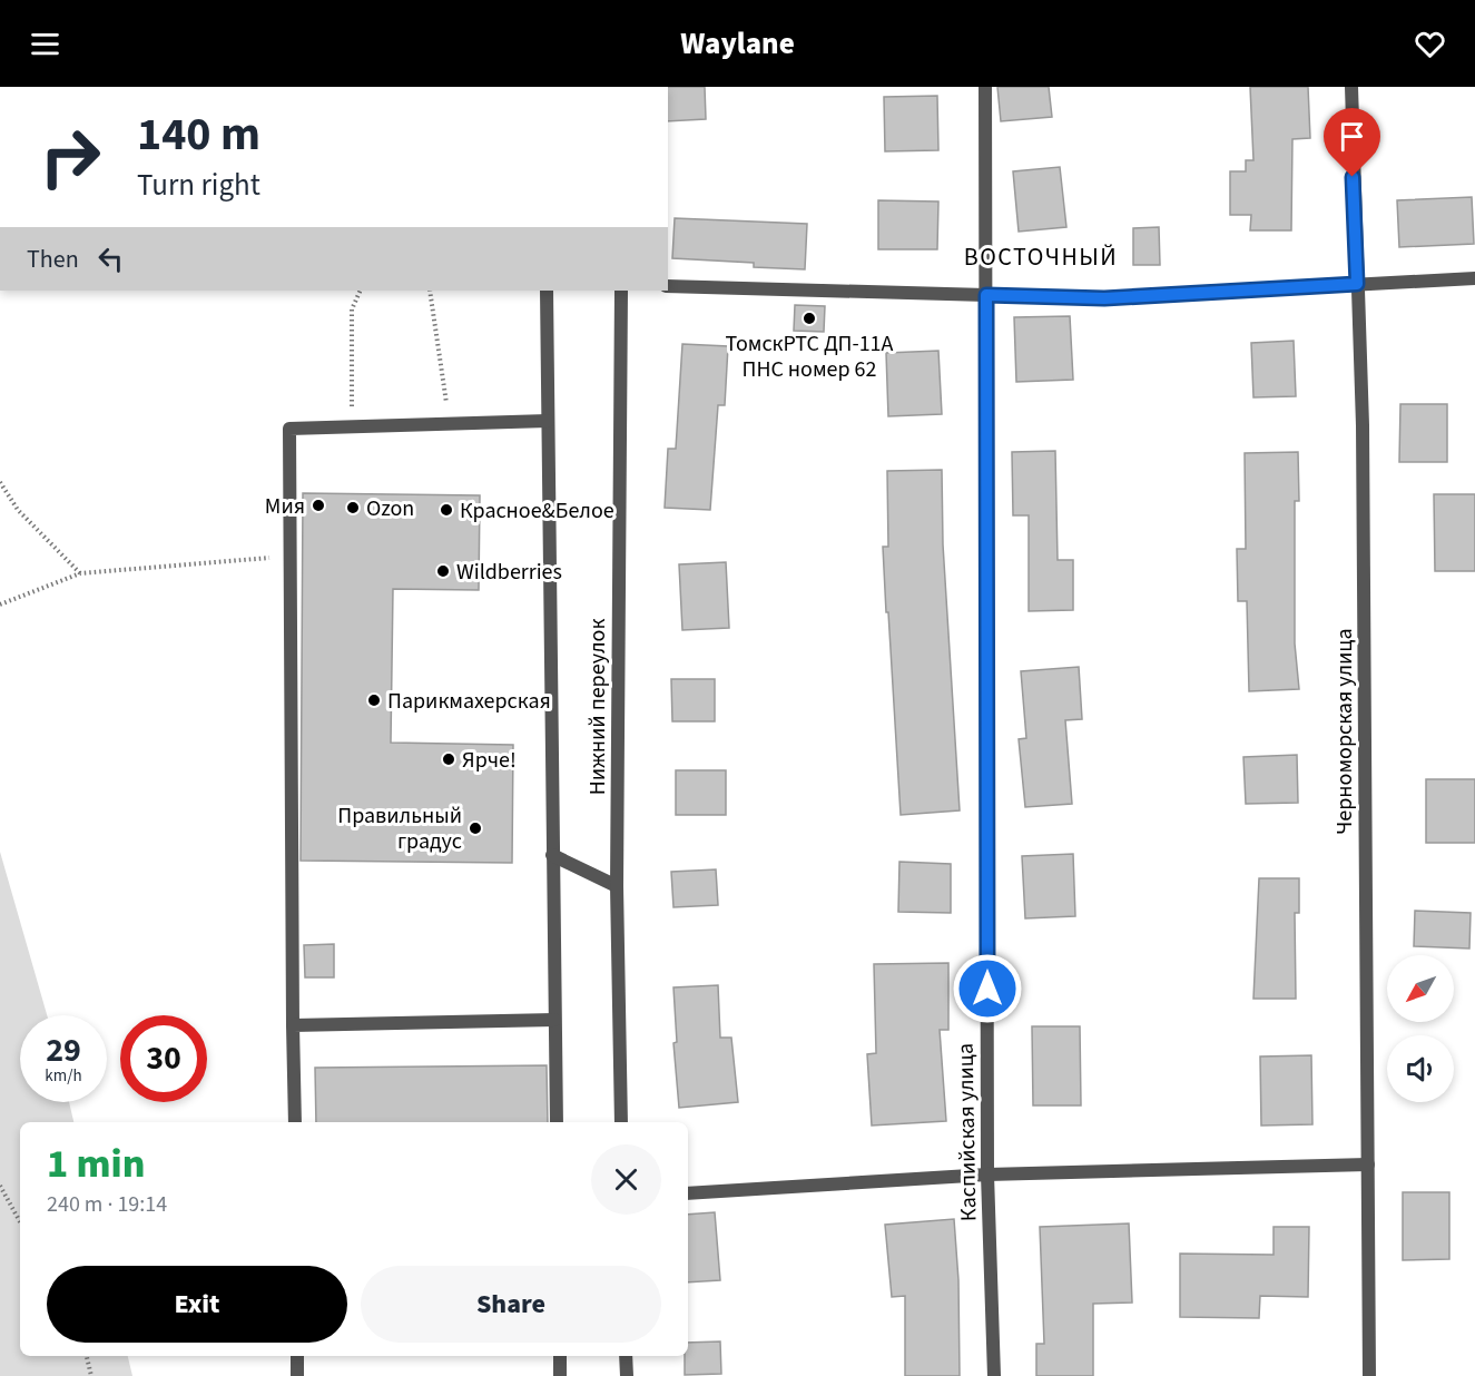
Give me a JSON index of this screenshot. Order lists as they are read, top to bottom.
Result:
{
  "streets": {
    "street": ["Нижний переулок", "Черноморская улица", "Каспийская улица"]
  },
  "districts": ["ВОСТОЧНЫЙ"],
  "places": [
    "ТомскРТС ДП-11А ПНС номер 62",
    "Мия",
    "Ozon",
    "Красное&Белое",
    "Wildberries",
    "Парикмахерская",
    "Ярче!",
    "Правильный градус"
  ],
  "north": "bottom left",
  "page": {
    "header": "Waylane",
    "turn": ["140 m", "Turn right"],
    "then": "Then",
    "speed": "29 km/h",
    "limit": "30",
    "heading": ["1 min", "240 m · 19:14"],
    "buttons": ["Exit", "Share"]
  }
}
